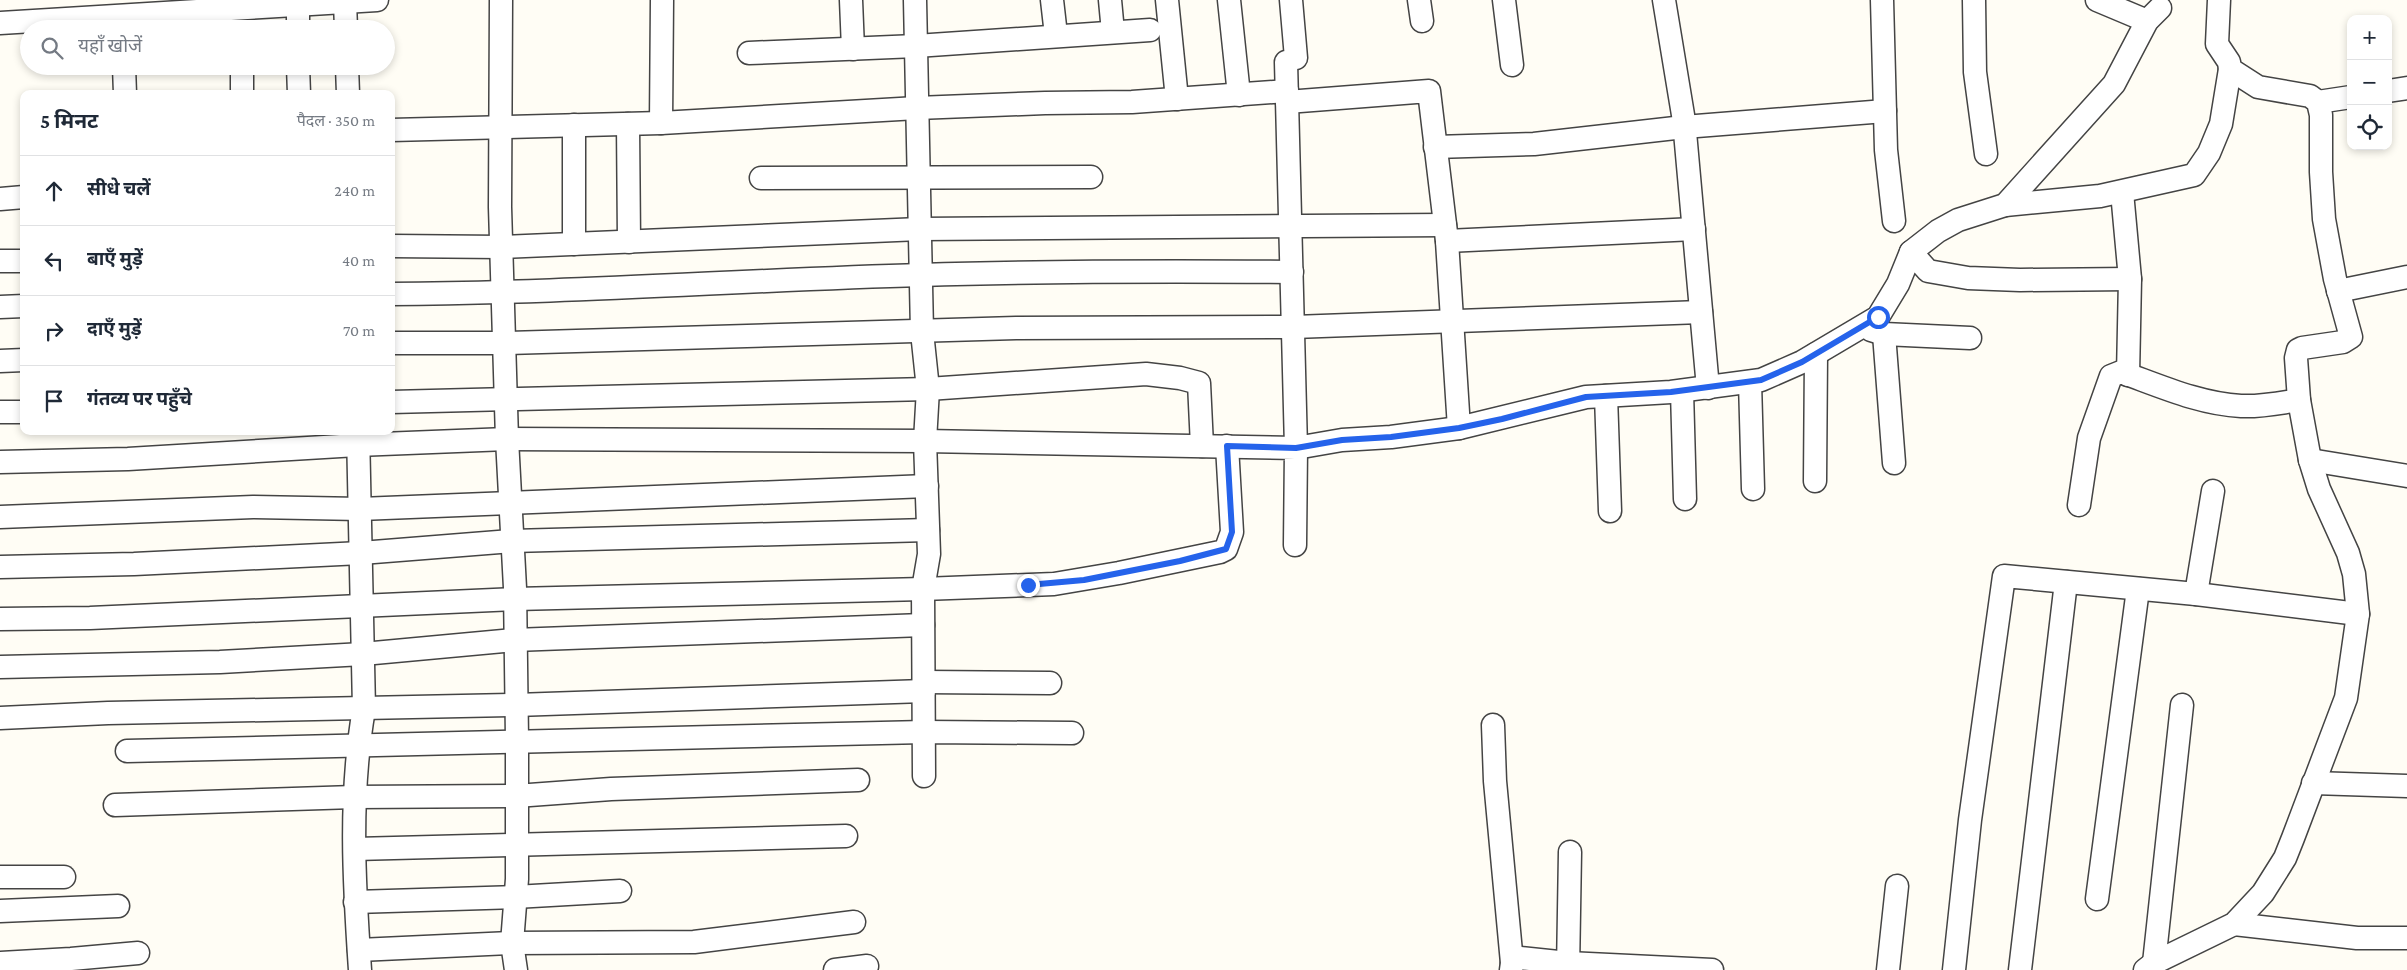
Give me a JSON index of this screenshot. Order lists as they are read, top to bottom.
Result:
{
  "page": {
    "map_buttons": ["+", "−"],
    "search": "यहाँ खोजें",
    "heading": ["5 मिनट", "पैदल · 350 m"],
    "list": [
      ["सीधे चलें", "240 m"],
      ["बाएँ मुड़ें", "40 m"],
      ["दाएँ मुड़ें", "70 m"],
      "गंतव्य पर पहुँचे"
    ]
  }
}
